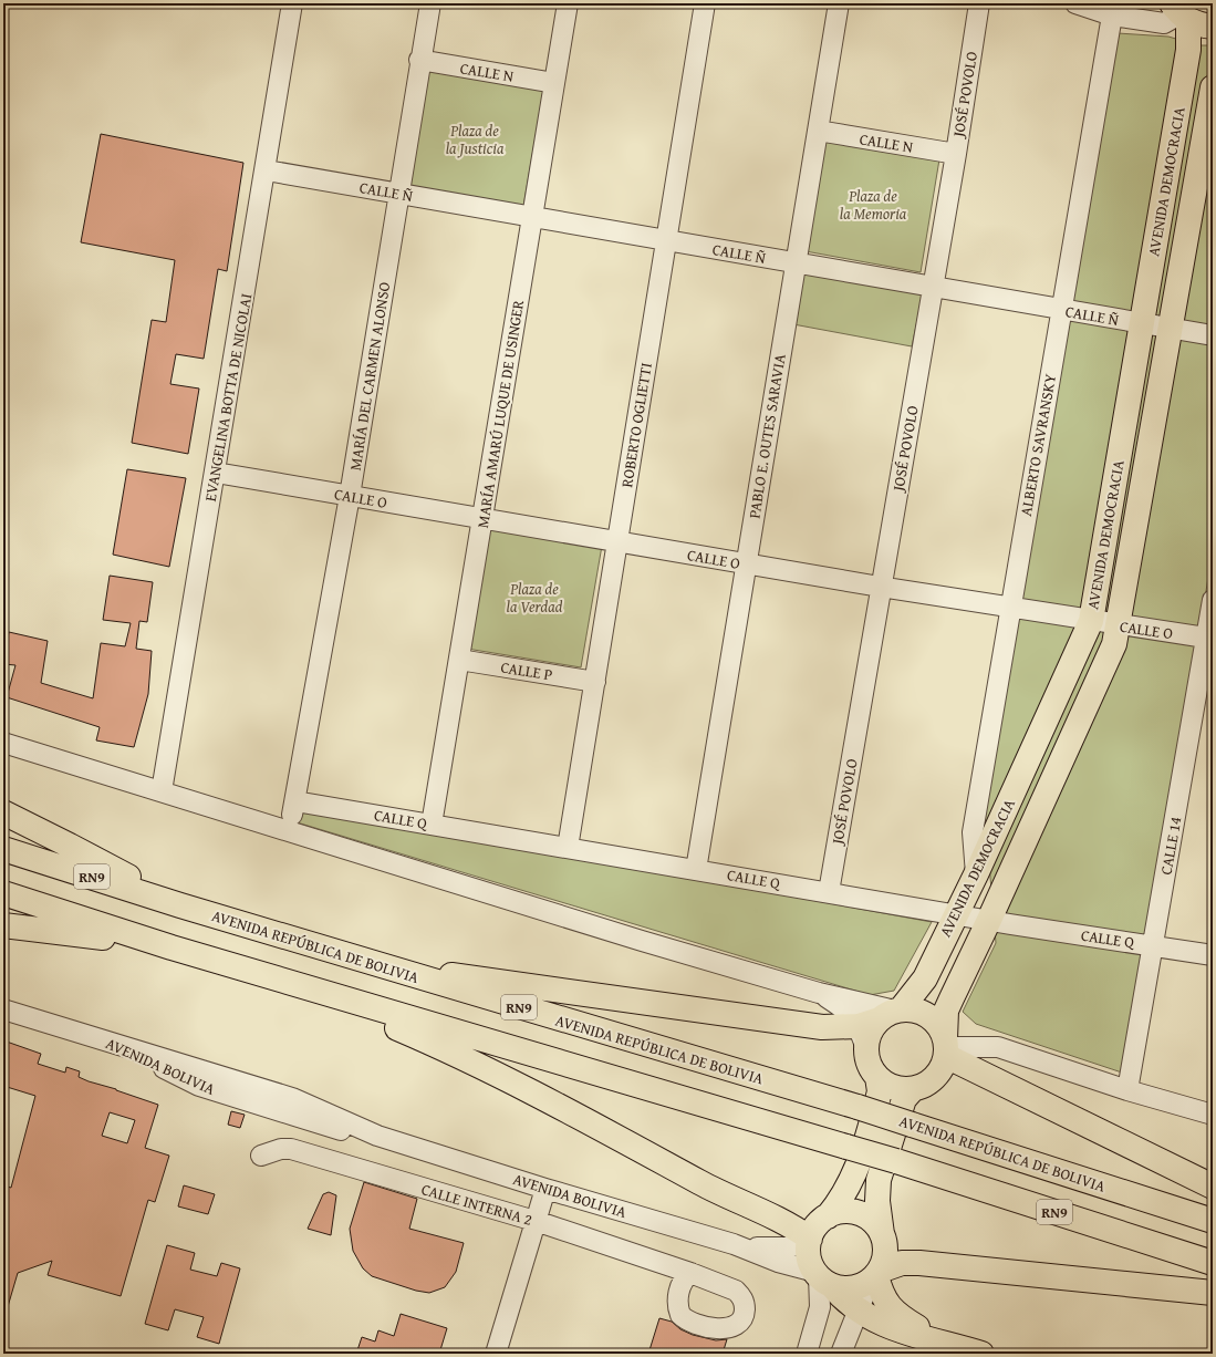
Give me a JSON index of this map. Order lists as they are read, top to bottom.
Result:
{
  "streets": {
    "main road": ["AVENIDA DEMOCRACIA", "RN9", "AVENIDA REPÚBLICA DE BOLIVIA"],
    "street": [
      "CALLE N",
      "JOSÉ POVOLO",
      "CALLE Ñ",
      "MARÍA DEL CARMEN ALONSO",
      "EVANGELINA BOTTA DE NICOLAI",
      "MARÍA AMARÚ LUQUE DE USINGER",
      "ROBERTO OGLIETTI",
      "PABLO E. OUTES SARAVIA",
      "ALBERTO SAVRANSKY",
      "CALLE O",
      "CALLE P",
      "CALLE Q",
      "CALLE 14",
      "AVENIDA BOLIVIA",
      "CALLE INTERNA 2"
    ]
  },
  "crossings": [
    ["CALLE N", "JOSÉ POVOLO"],
    ["CALLE N", "MARÍA DEL CARMEN ALONSO"],
    ["CALLE N", "MARÍA AMARÚ LUQUE DE USINGER"],
    ["CALLE N", "PABLO E. OUTES SARAVIA"],
    ["JOSÉ POVOLO", "CALLE Ñ"],
    ["JOSÉ POVOLO", "CALLE O"],
    ["JOSÉ POVOLO", "CALLE Q"],
    ["AVENIDA DEMOCRACIA", "CALLE Ñ"],
    ["AVENIDA DEMOCRACIA", "ALBERTO SAVRANSKY"],
    ["AVENIDA DEMOCRACIA", "CALLE O"],
    ["AVENIDA DEMOCRACIA", "CALLE Q"],
    ["CALLE Ñ", "MARÍA DEL CARMEN ALONSO"],
    ["CALLE Ñ", "EVANGELINA BOTTA DE NICOLAI"],
    ["CALLE Ñ", "MARÍA AMARÚ LUQUE DE USINGER"],
    ["CALLE Ñ", "ROBERTO OGLIETTI"],
    ["CALLE Ñ", "PABLO E. OUTES SARAVIA"],
    ["CALLE Ñ", "ALBERTO SAVRANSKY"],
    ["MARÍA DEL CARMEN ALONSO", "CALLE O"],
    ["MARÍA DEL CARMEN ALONSO", "CALLE Q"],
    ["EVANGELINA BOTTA DE NICOLAI", "CALLE O"],
    ["MARÍA AMARÚ LUQUE DE USINGER", "CALLE O"],
    ["MARÍA AMARÚ LUQUE DE USINGER", "CALLE P"],
    ["MARÍA AMARÚ LUQUE DE USINGER", "CALLE Q"],
    ["ROBERTO OGLIETTI", "CALLE O"],
    ["ROBERTO OGLIETTI", "CALLE P"],
    ["ROBERTO OGLIETTI", "CALLE Q"],
    ["PABLO E. OUTES SARAVIA", "CALLE O"],
    ["PABLO E. OUTES SARAVIA", "CALLE Q"],
    ["ALBERTO SAVRANSKY", "CALLE O"],
    ["CALLE O", "CALLE 14"],
    ["CALLE Q", "CALLE 14"]
  ],
  "parks": ["Plaza de la Justicia", "Plaza de la Memoria", "Plaza de la Verdad"]
}
